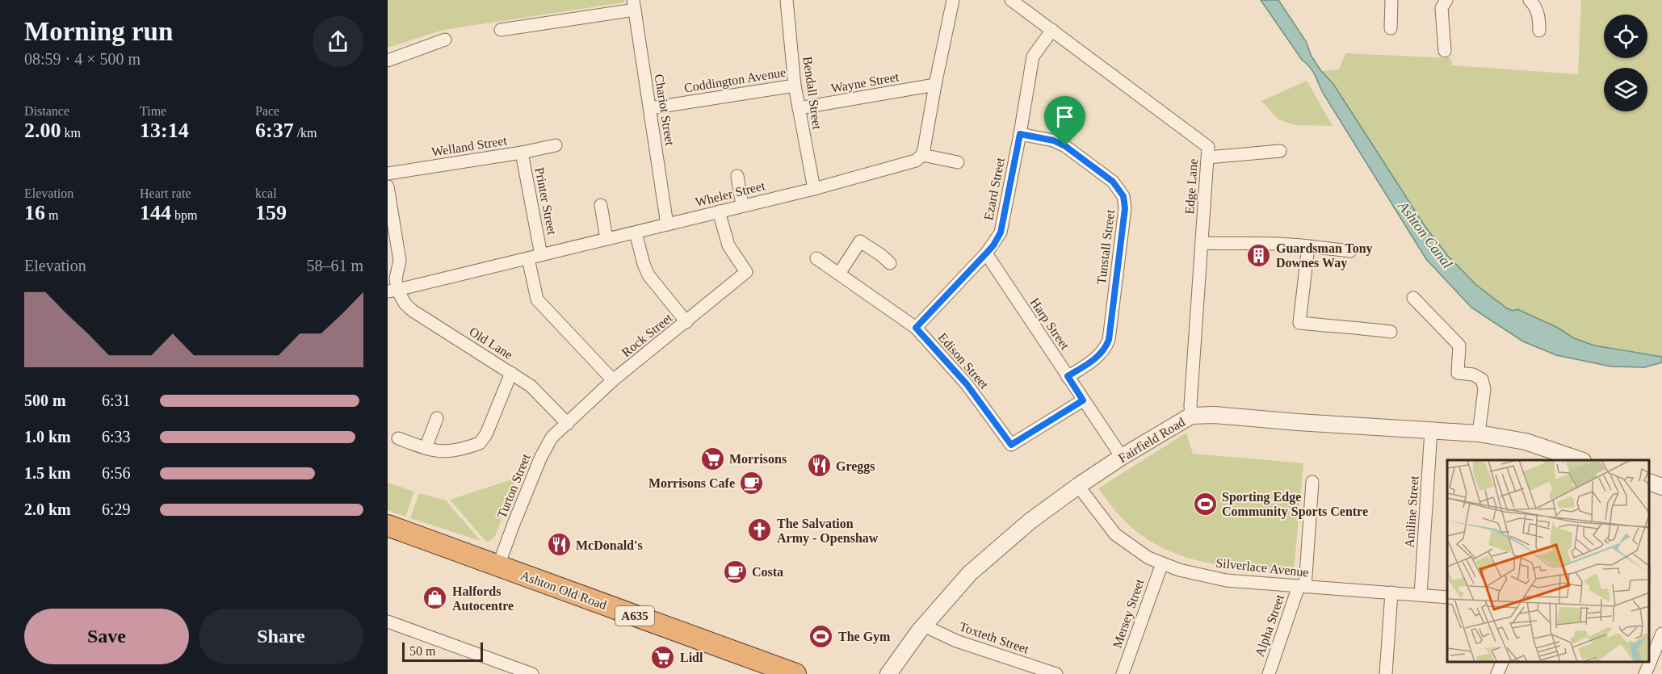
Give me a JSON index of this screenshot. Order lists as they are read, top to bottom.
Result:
{
  "streets": {
    "highway": ["Ashton Old Road", "A635"],
    "street": [
      "Coddington Avenue",
      "Wayne Street",
      "Bendall Street",
      "Chariot Street",
      "Welland Street",
      "Edge Lane",
      "Ezard Street",
      "Wheler Street",
      "Printer Street",
      "Tunstall Street",
      "Harp Street",
      "Rock Street",
      "Old Lane",
      "Edison Street",
      "Fairfield Road",
      "Turton Street",
      "Aniline Street",
      "Silverlace Avenue",
      "Mersey Street",
      "Alpha Street",
      "Toxteth Street"
    ]
  },
  "crossings": [
    ["Coddington Avenue", "Bendall Street"],
    ["Coddington Avenue", "Chariot Street"],
    ["Wayne Street", "Bendall Street"],
    ["Bendall Street", "Wheler Street"],
    ["Chariot Street", "Wheler Street"],
    ["Welland Street", "Printer Street"],
    ["Edge Lane", "Ezard Street"],
    ["Edge Lane", "Fairfield Road"],
    ["Ezard Street", "Tunstall Street"],
    ["Ezard Street", "Harp Street"],
    ["Ezard Street", "Edison Street"],
    ["Wheler Street", "Printer Street"],
    ["Wheler Street", "Rock Street"],
    ["Wheler Street", "Old Lane"],
    ["Tunstall Street", "Harp Street"],
    ["Harp Street", "Edison Street"],
    ["Harp Street", "Fairfield Road"],
    ["Rock Street", "Old Lane"],
    ["Rock Street", "Turton Street"],
    ["Old Lane", "Turton Street"],
    ["Fairfield Road", "Aniline Street"],
    ["Fairfield Road", "Silverlace Avenue"],
    ["Fairfield Road", "Toxteth Street"],
    ["Turton Street", "Ashton Old Road"],
    ["Aniline Street", "Silverlace Avenue"],
    ["Silverlace Avenue", "Mersey Street"],
    ["Silverlace Avenue", "Alpha Street"]
  ],
  "water": ["Ashton Canal"],
  "places": {
    "building": ["Guardsman Tony Downes Way"],
    "supermarket": ["Morrisons", "Lidl"],
    "restaurant": ["Greggs", "McDonald's"],
    "cafe": ["Morrisons Cafe", "Costa"],
    "sports": ["Sporting Edge Community Sports Centre", "The Gym"],
    "church": ["The Salvation Army - Openshaw"],
    "shop": ["Halfords Autocentre"]
  },
  "scale_bar": "50 m",
  "page": {
    "heading": ["Morning run", "08:59 · 4 × 500 m"],
    "stats": [
      ["Distance", "2.00 km"],
      ["Time", "13:14"],
      ["Pace", "6:37 /km"],
      ["Elevation", "16 m"],
      ["Heart rate", "144 bpm"],
      ["kcal", "159"]
    ],
    "chart": ["Elevation", "58–61 m"],
    "list": [
      {
        "name": "500 m",
        "note": "6:31"
      },
      {
        "name": "1.0 km",
        "note": "6:33"
      },
      {
        "name": "1.5 km",
        "note": "6:56"
      },
      {
        "name": "2.0 km",
        "note": "6:29"
      }
    ],
    "buttons": ["Save", "Share"],
    "scale": "50 m"
  }
}
